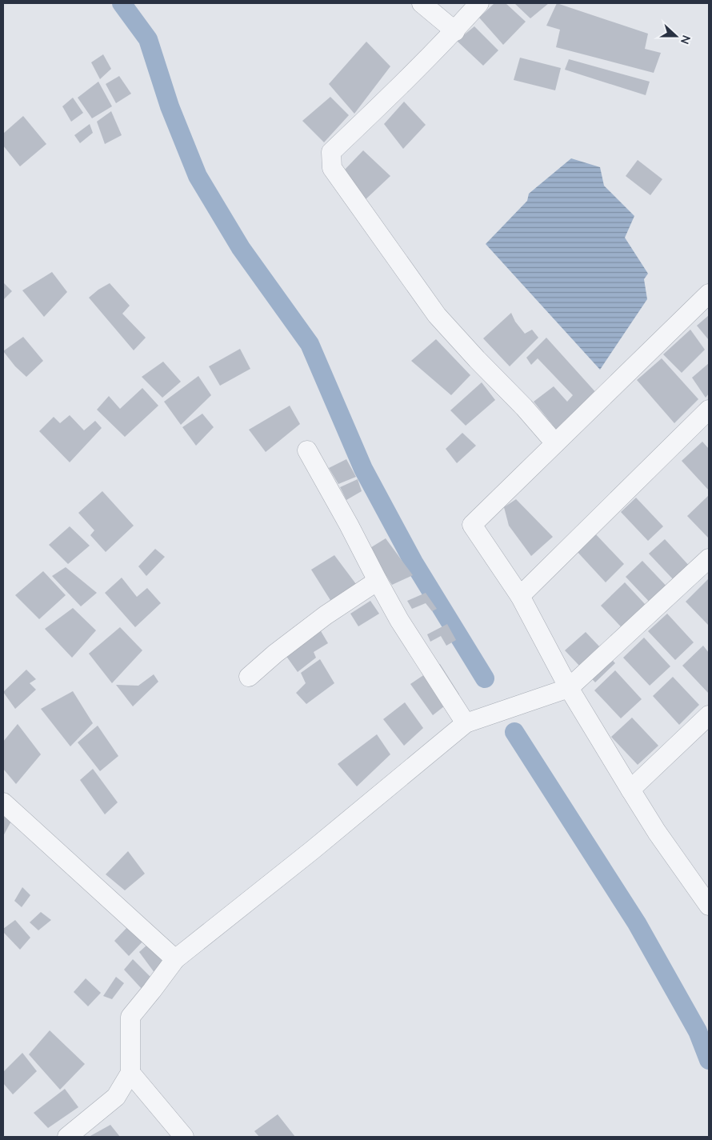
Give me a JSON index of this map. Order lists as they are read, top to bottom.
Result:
{
  "north": "right"
}
